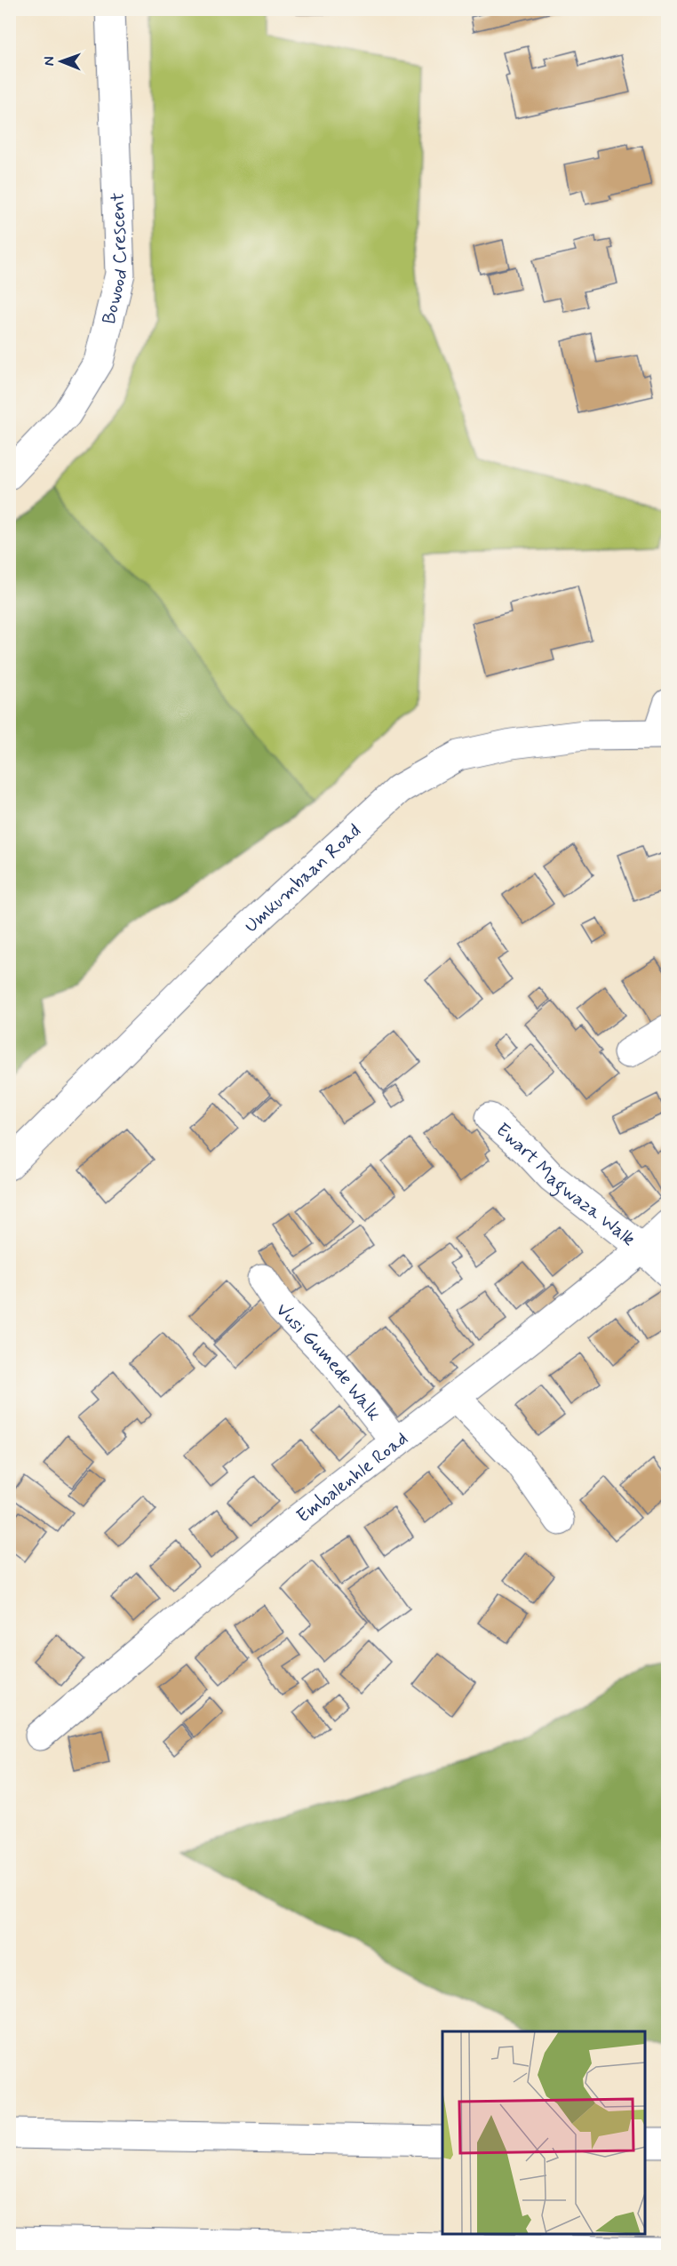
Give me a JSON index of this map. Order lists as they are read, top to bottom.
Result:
{
  "streets": {
    "main road": [
      "Bowood Crescent",
      "Umkumbaan Road",
      "Ewart Magwaza Walk",
      "Vusi Gumede Walk",
      "Embalenhle Road"
    ]
  },
  "crossings": [
    ["Ewart Magwaza Walk", "Embalenhle Road"],
    ["Vusi Gumede Walk", "Embalenhle Road"]
  ],
  "north": "left"
}
